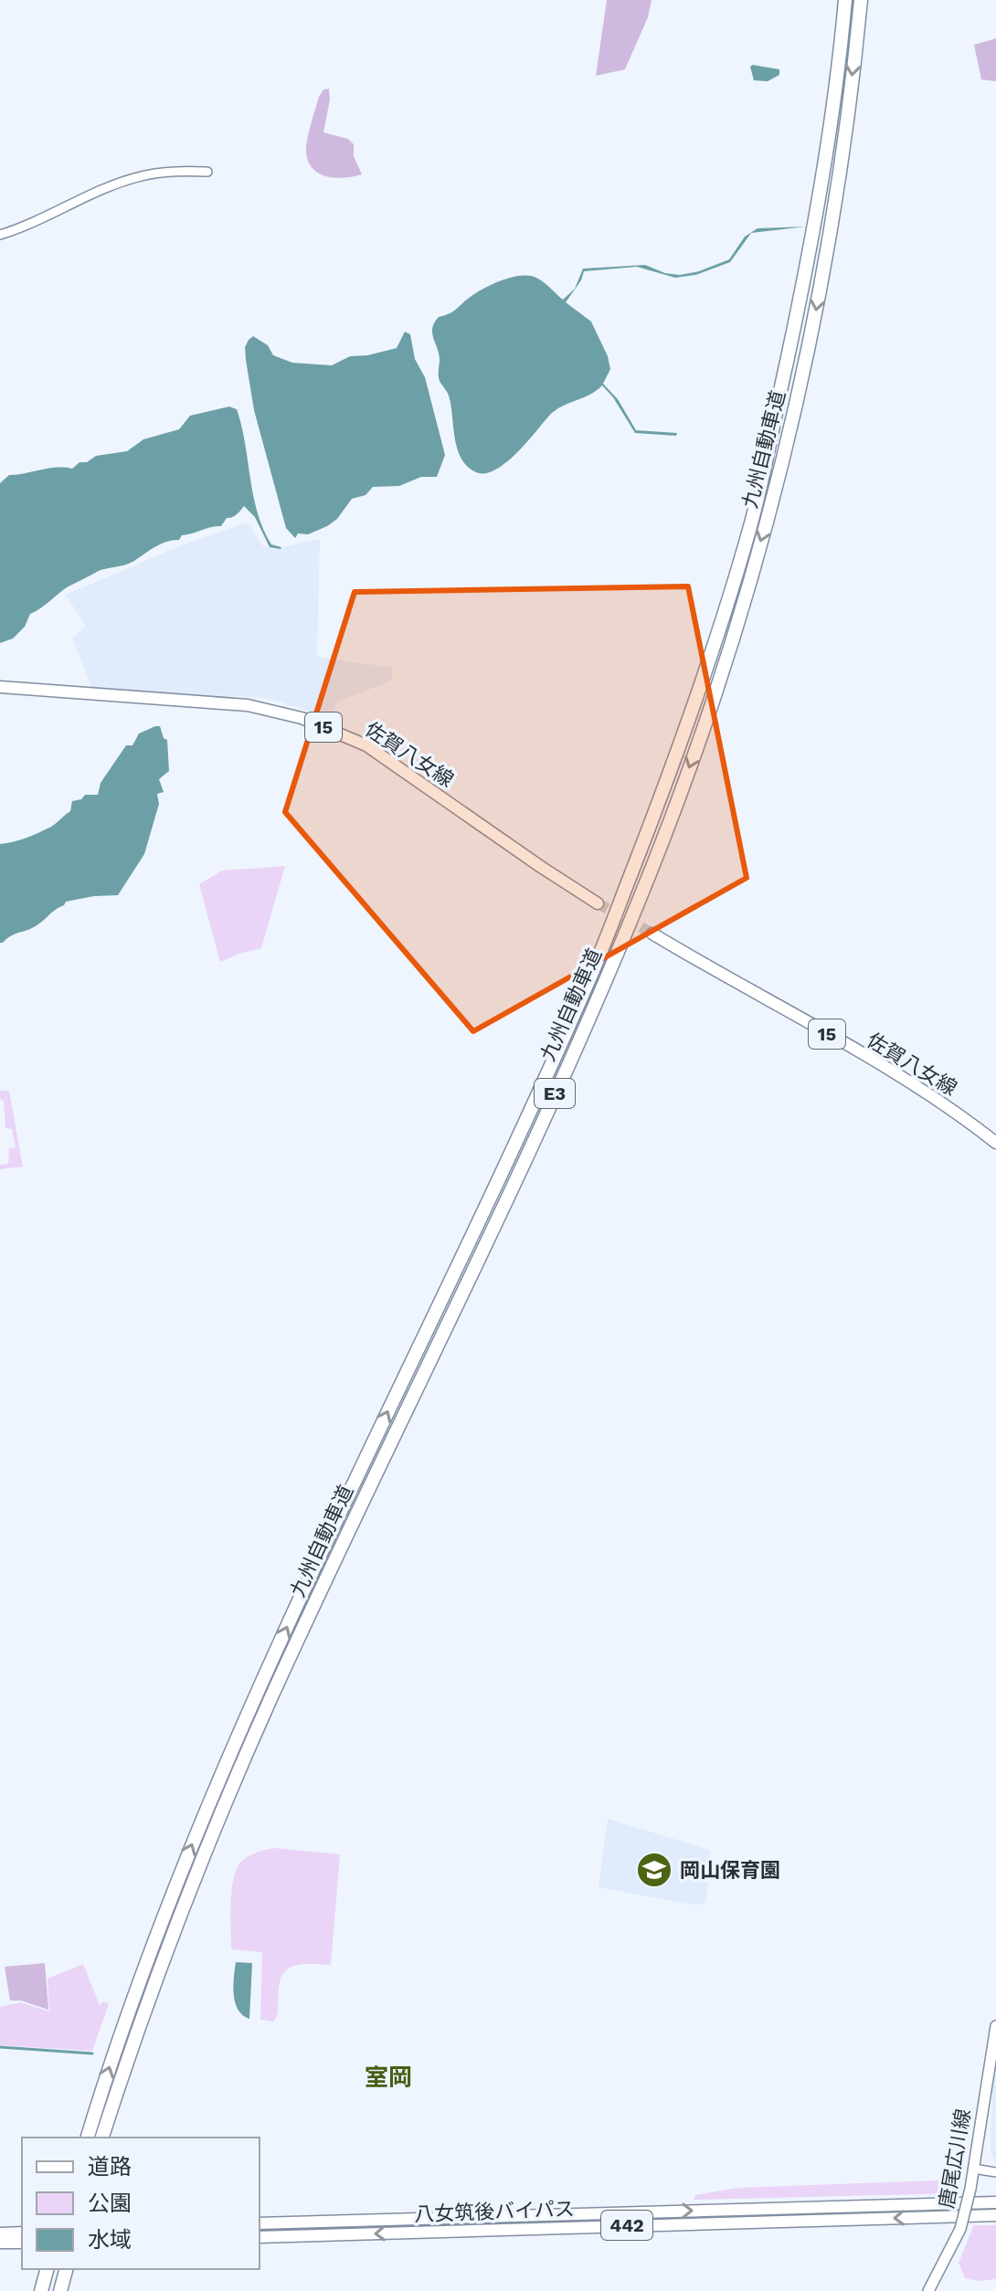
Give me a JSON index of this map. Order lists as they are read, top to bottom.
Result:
{
  "streets": {
    "highway": ["九州自動車道", "E3"],
    "main road": [
      "15",
      "佐賀八女線",
      "唐尾広川線",
      "八女筑後バイパス",
      "442"
    ]
  },
  "districts": ["室岡"],
  "places": {
    "school or university": ["岡山保育園"]
  },
  "legend": ["道路", "公園", "水域"]
}
